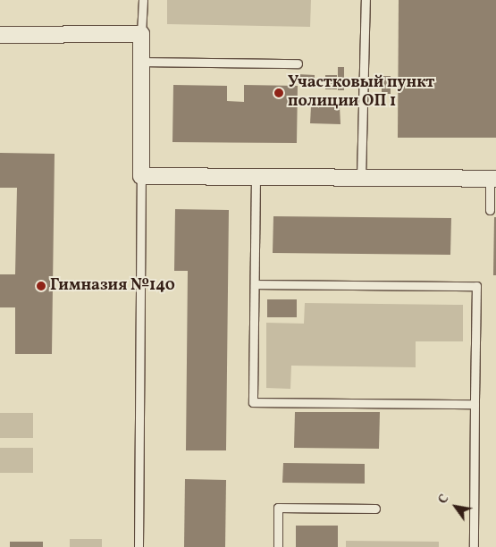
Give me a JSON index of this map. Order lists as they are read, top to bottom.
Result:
{
  "places": ["Участковый пункт полиции ОП 1", "Гимназия №140"],
  "north": "top left"
}
